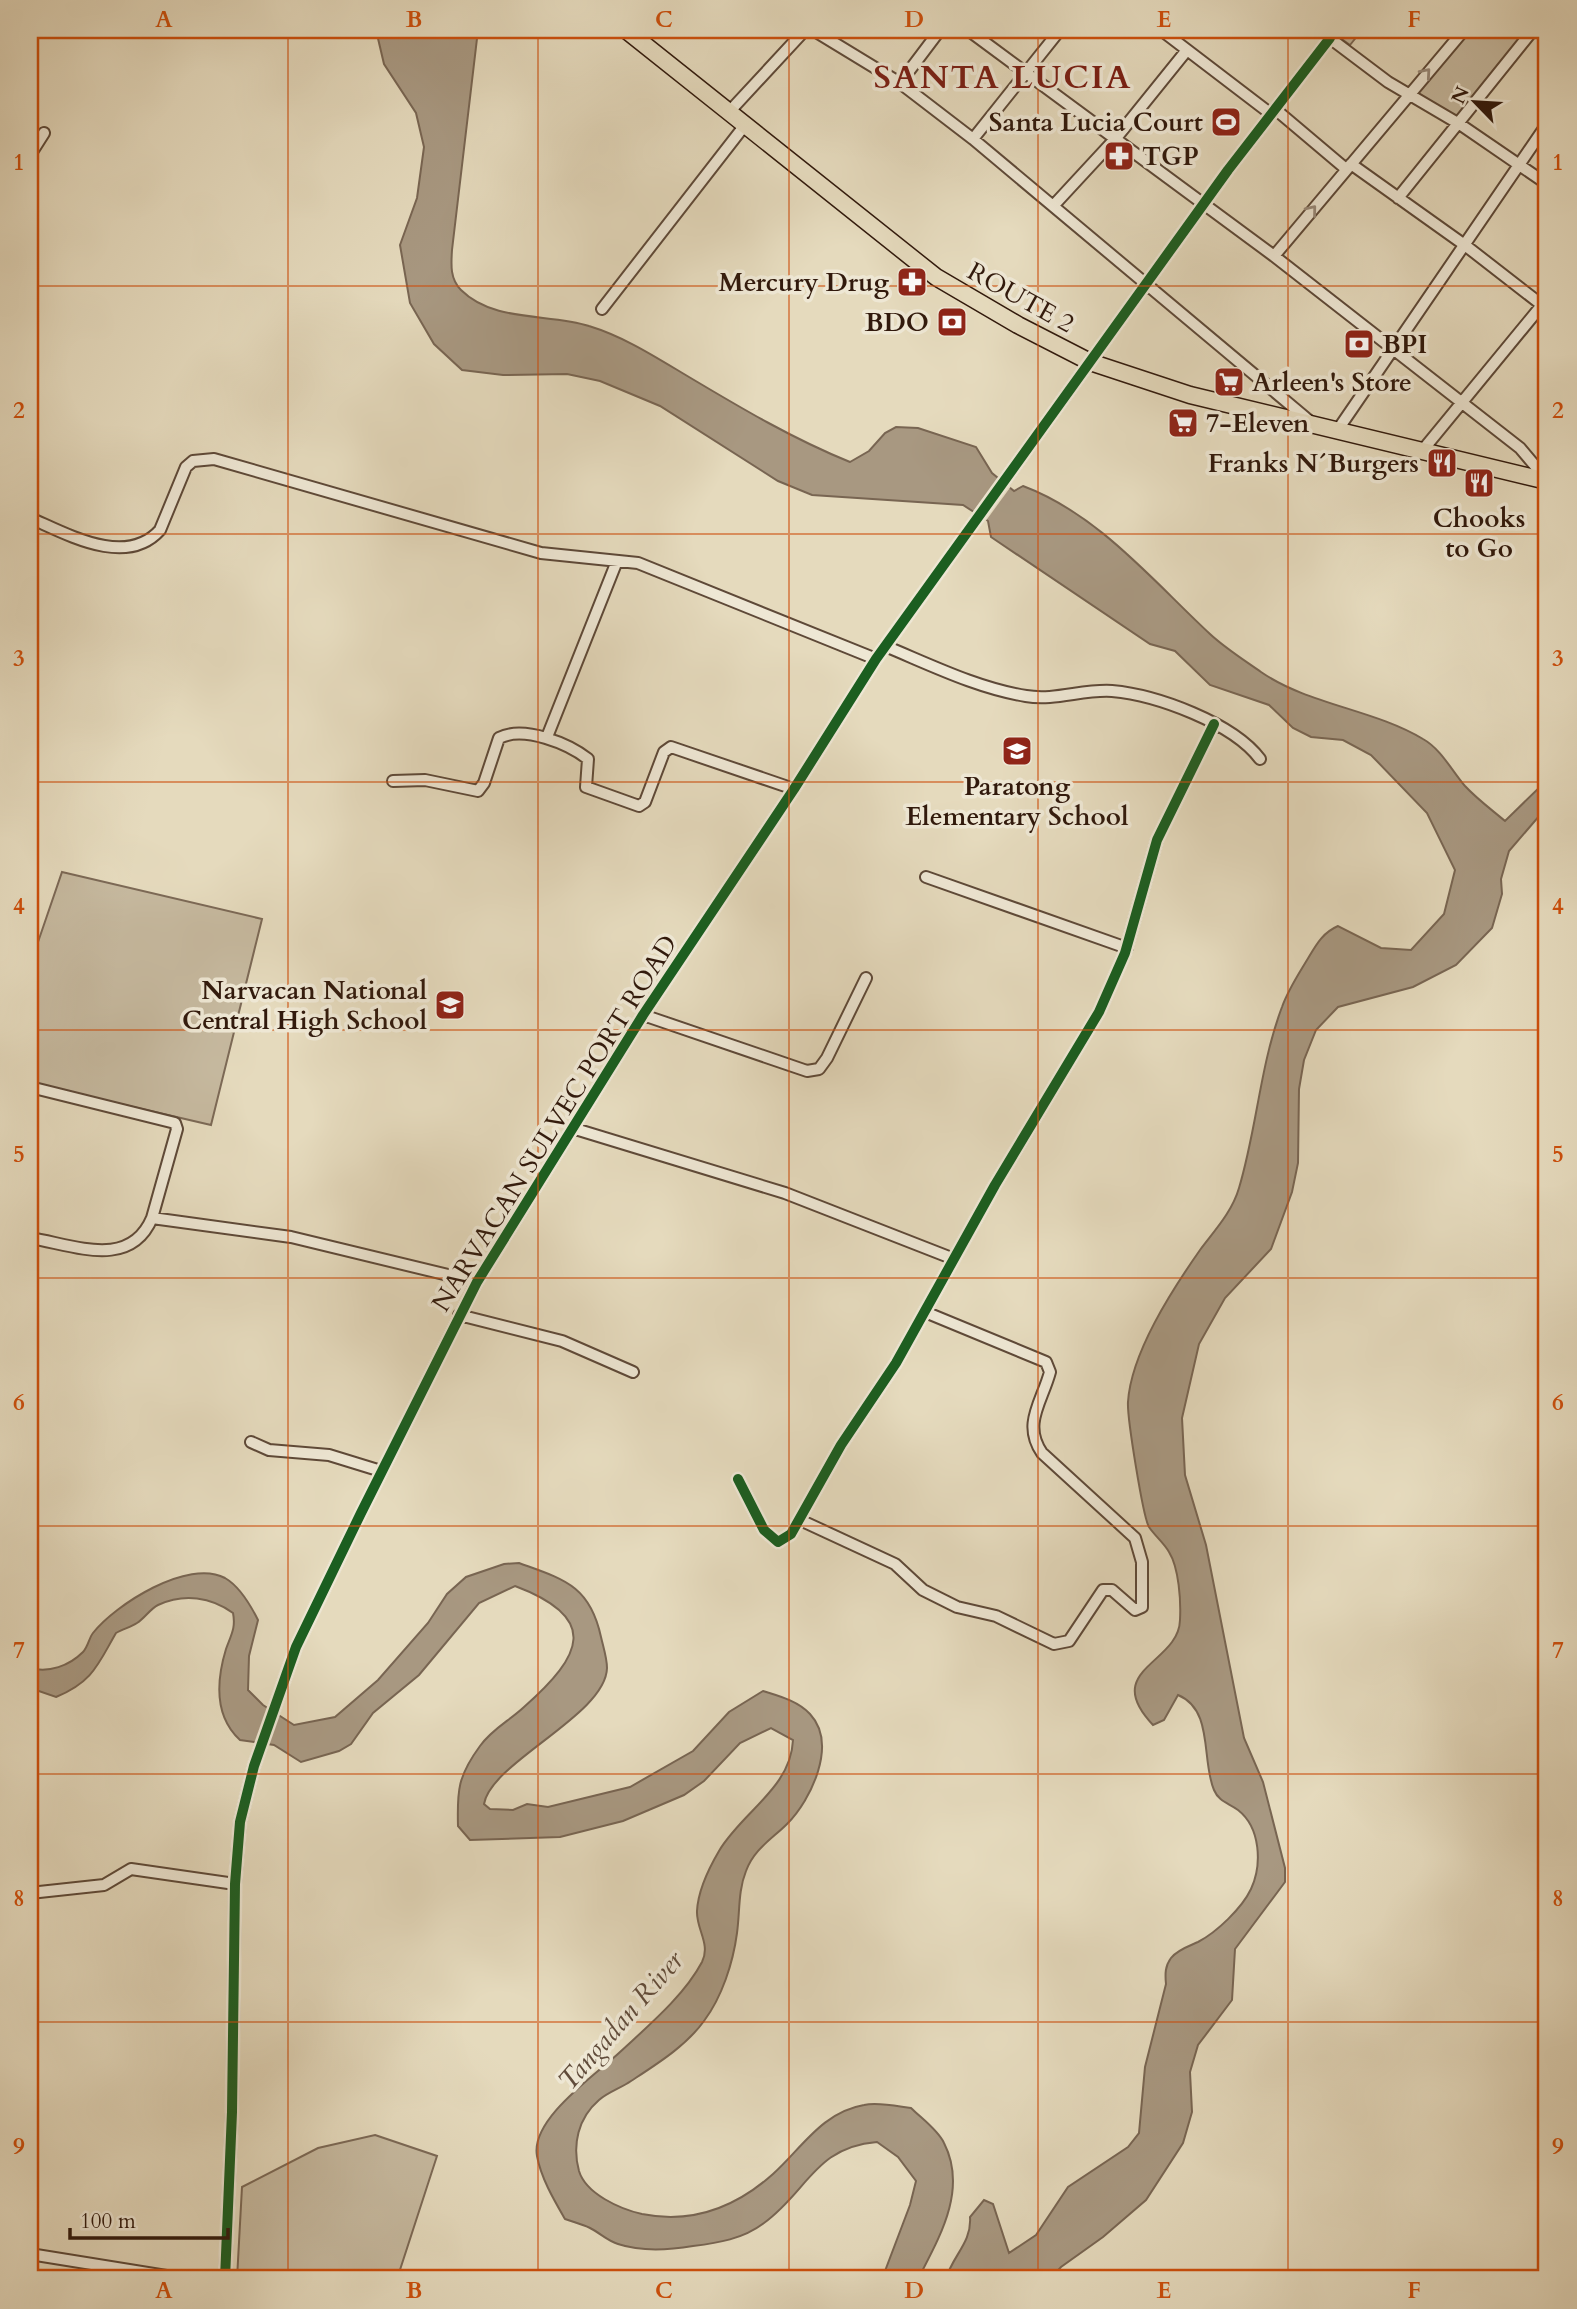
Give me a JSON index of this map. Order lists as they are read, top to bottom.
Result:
{
  "streets": {
    "highway": ["ROUTE 2"],
    "street": ["NARVACAN SULVEC PORT ROAD"]
  },
  "crossings": [
    ["ROUTE 2", "NARVACAN SULVEC PORT ROAD"]
  ],
  "districts": ["SANTA LUCIA"],
  "water": ["Tangadan River"],
  "places": {
    "sports": ["Santa Lucia Court"],
    "pharmacy": ["TGP", "Mercury Drug"],
    "bank": ["BDO", "BPI"],
    "supermarket": ["Arleen's Store", "7-Eleven"],
    "restaurant": ["Franks N´Burgers", "Chooks to Go"],
    "school or university": ["Paratong Elementary School", "Narvacan National Central High School"]
  },
  "scale_bar": "100 m",
  "north": "top left",
  "grid": {
    "columns": [
      "A",
      "B",
      "C",
      "D",
      "E",
      "F"
    ],
    "rows": [
      "1",
      "2",
      "3",
      "4",
      "5",
      "6",
      "7",
      "8",
      "9"
    ]
  }
}
